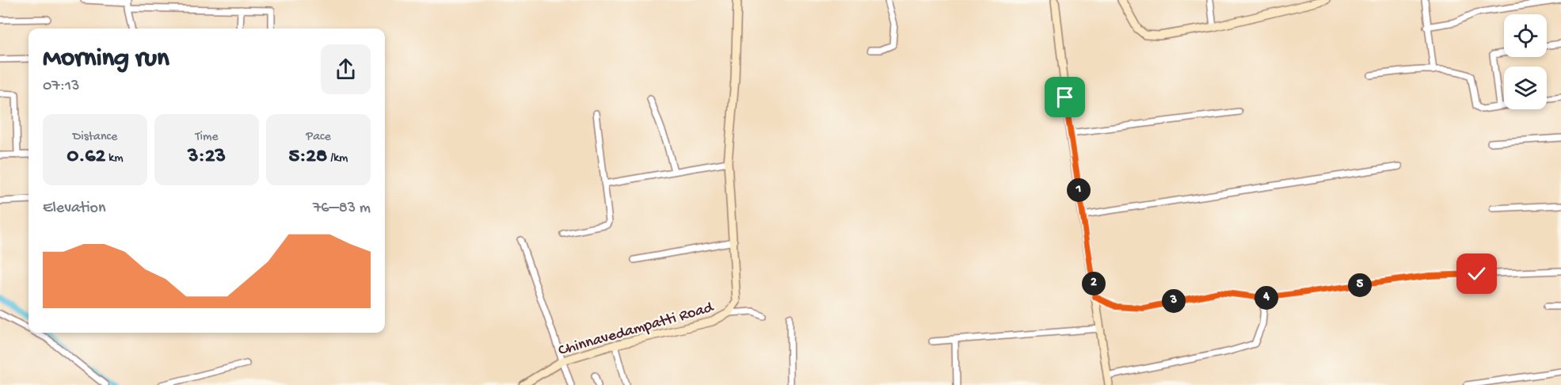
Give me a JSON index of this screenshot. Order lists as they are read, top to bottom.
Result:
{
  "streets": {
    "street": ["Chinnavedampatti Road"]
  },
  "page": {
    "heading": ["Morning run", "07:13"],
    "stats": [
      ["Distance", "0.62 km"],
      ["Time", "3:23"],
      ["Pace", "5:28 /km"]
    ],
    "pins": [
      "1",
      "2",
      "5",
      "4",
      "3"
    ],
    "chart": ["Elevation", "76–83 m"]
  }
}
